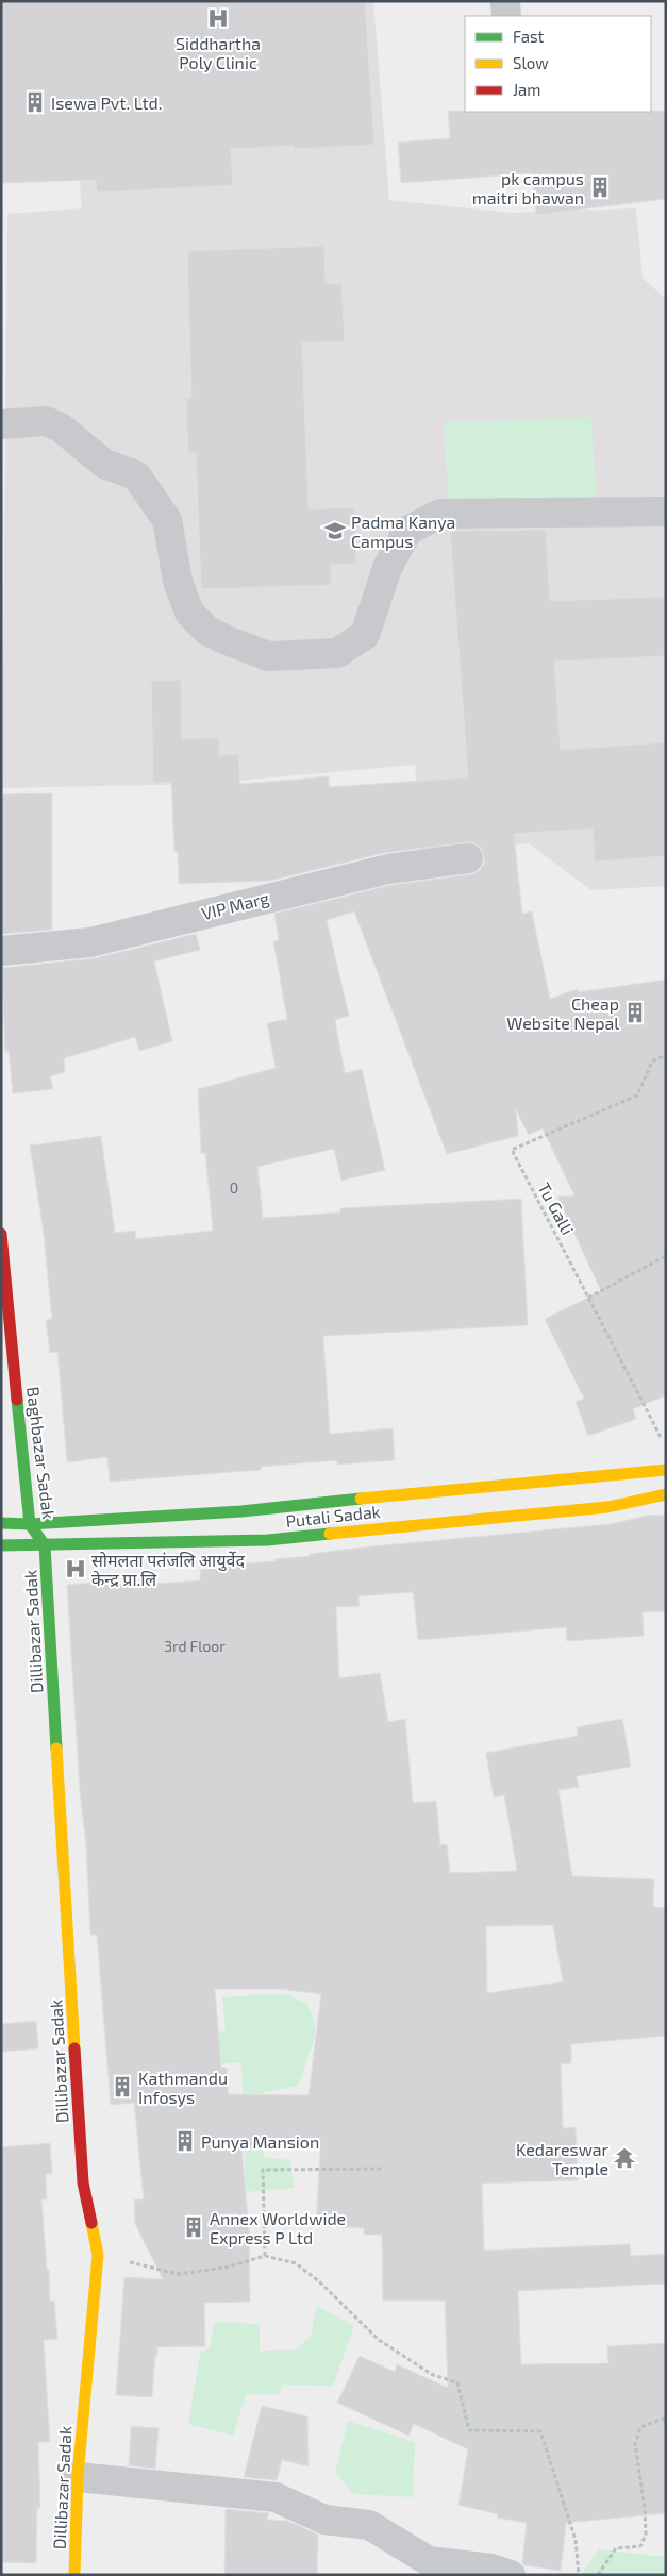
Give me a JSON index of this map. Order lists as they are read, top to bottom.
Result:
{
  "streets": {
    "main road": ["Baghbazar Sadak", "Putali Sadak", "Dillibazar Sadak"],
    "street": ["VIP Marg"],
    "path": ["Tu Galli"]
  },
  "crossings": [
    ["Baghbazar Sadak", "Putali Sadak"],
    ["Baghbazar Sadak", "Dillibazar Sadak"],
    ["Putali Sadak", "Dillibazar Sadak"]
  ],
  "places": {
    "hospital": ["Siddhartha Poly Clinic", "सोमलता पतंजलि आयुर्वेद केन्द्र प्रा.लि"],
    "building": [
      "Isewa Pvt. Ltd.",
      "pk campus maitri bhawan",
      "Cheap Website Nepal",
      "Kathmandu Infosys",
      "Punya Mansion",
      "Annex Worldwide Express P Ltd"
    ],
    "school or university": ["Padma Kanya Campus"],
    "temple": ["Kedareswar Temple"]
  },
  "house_numbers": ["0", "3rd Floor"],
  "legend": ["Fast", "Slow", "Jam"]
}
